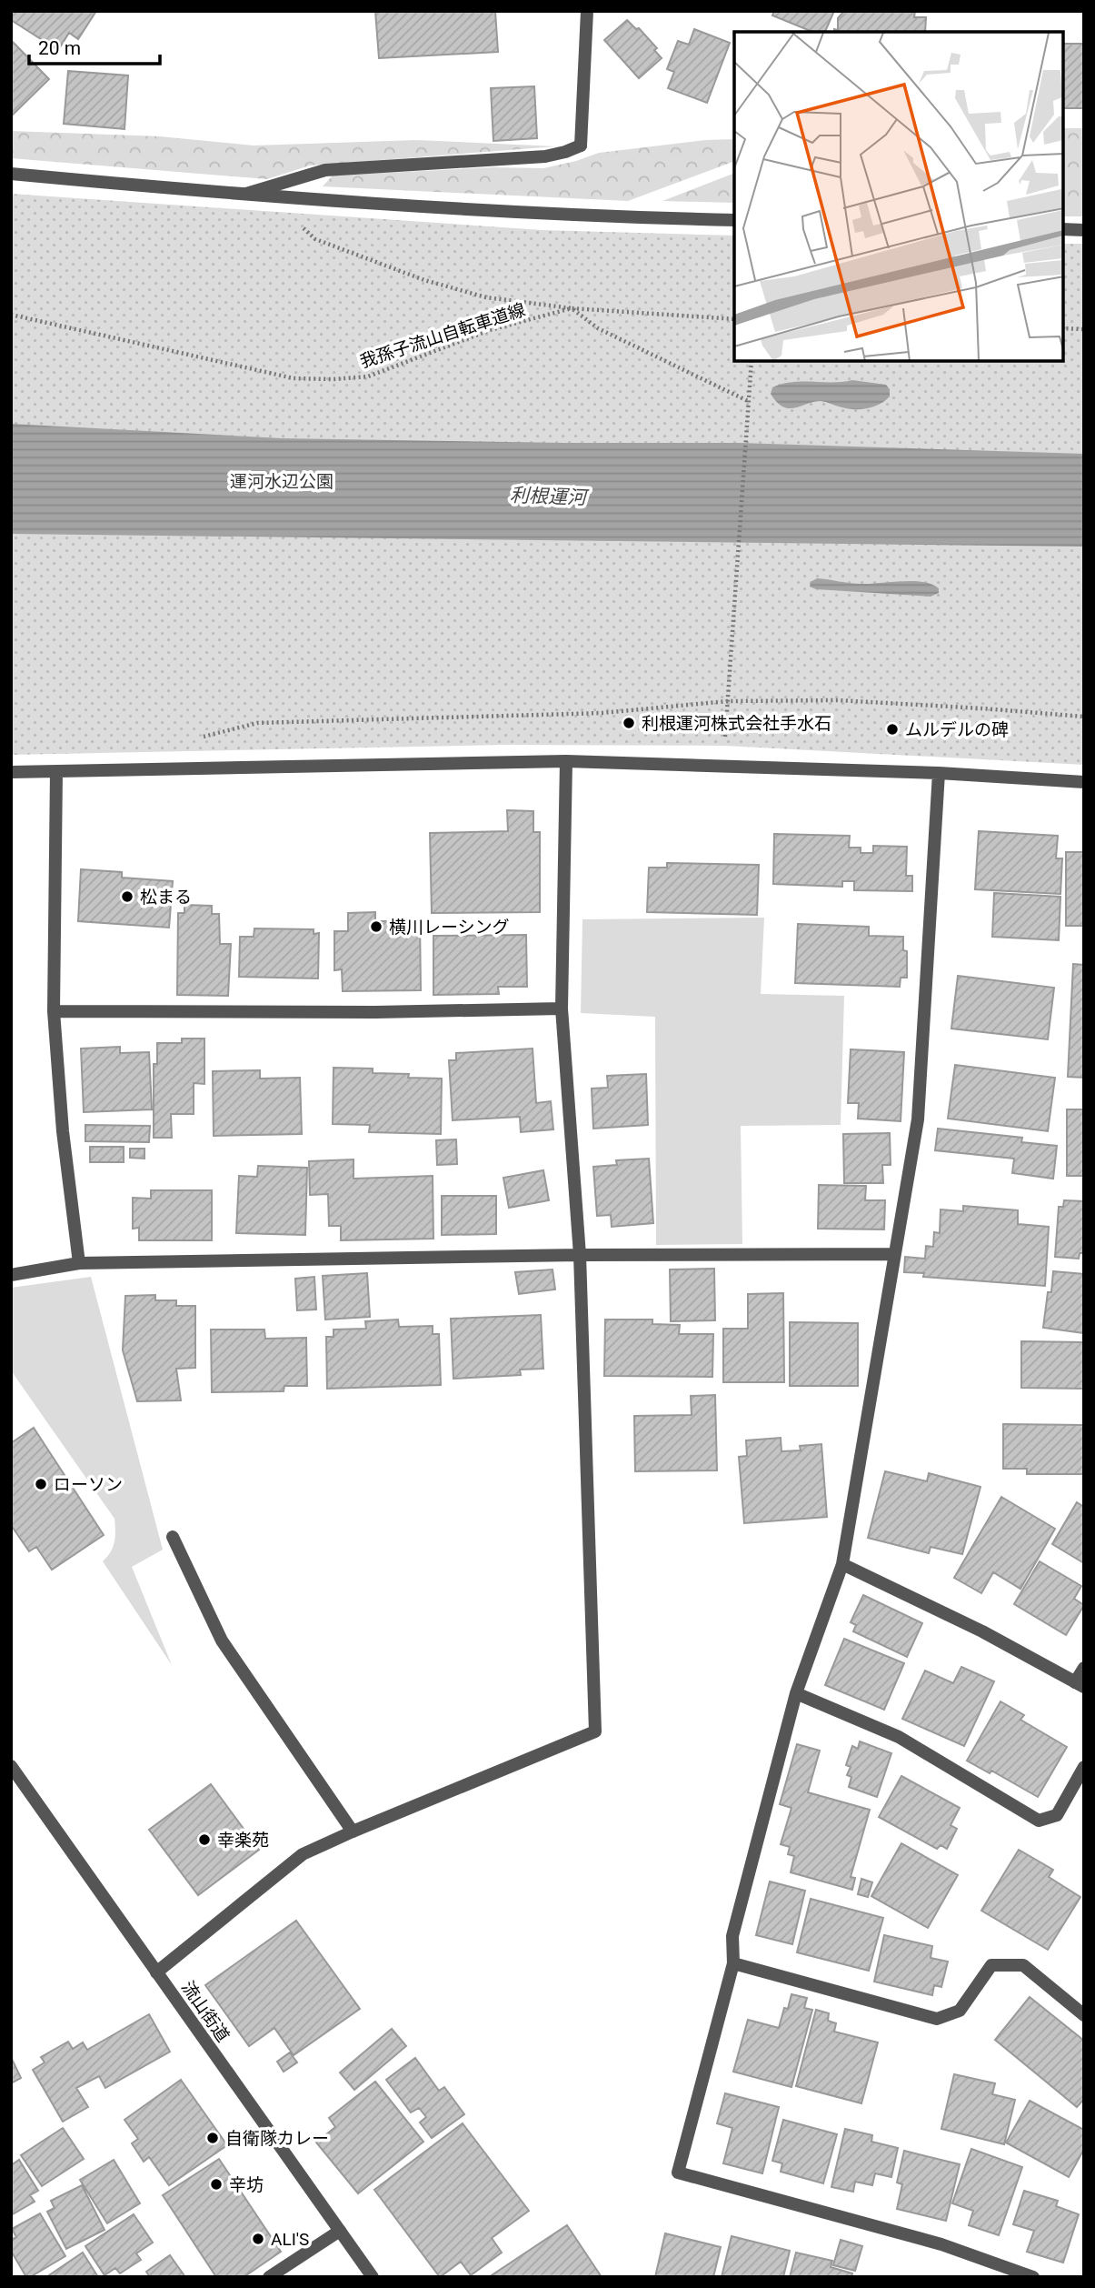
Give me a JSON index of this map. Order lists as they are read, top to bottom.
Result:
{
  "streets": {
    "street": ["流山街道"],
    "path": ["我孫子流山自転車道線"]
  },
  "water": ["利根運河"],
  "parks": ["運河水辺公園"],
  "places": [
    "利根運河株式会社手水石",
    "ムルデルの碑",
    "松まる",
    "横川レーシング",
    "ローソン",
    "幸楽苑",
    "自衛隊カレー",
    "辛坊",
    "ALI'S"
  ],
  "scale_bar": "20 m"
}
